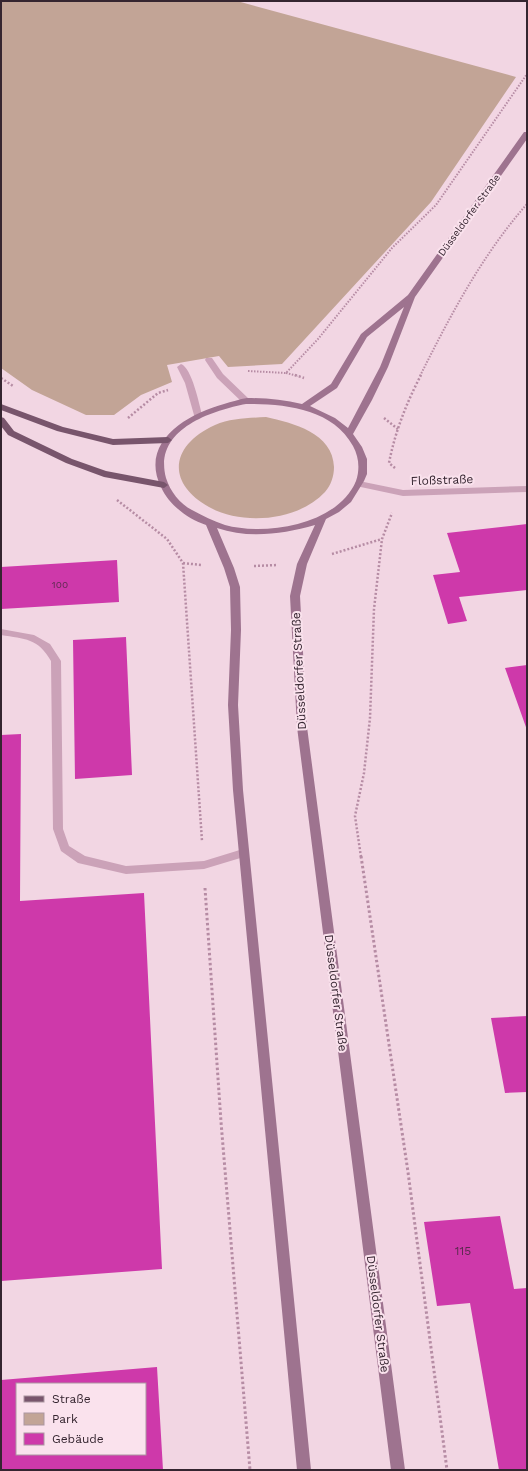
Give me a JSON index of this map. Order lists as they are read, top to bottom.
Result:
{
  "streets": {
    "main road": ["Düsseldorfer Straße"],
    "street": ["Floßstraße"]
  },
  "house_numbers": ["100", "115"],
  "legend": ["Straße", "Park", "Gebäude"]
}
